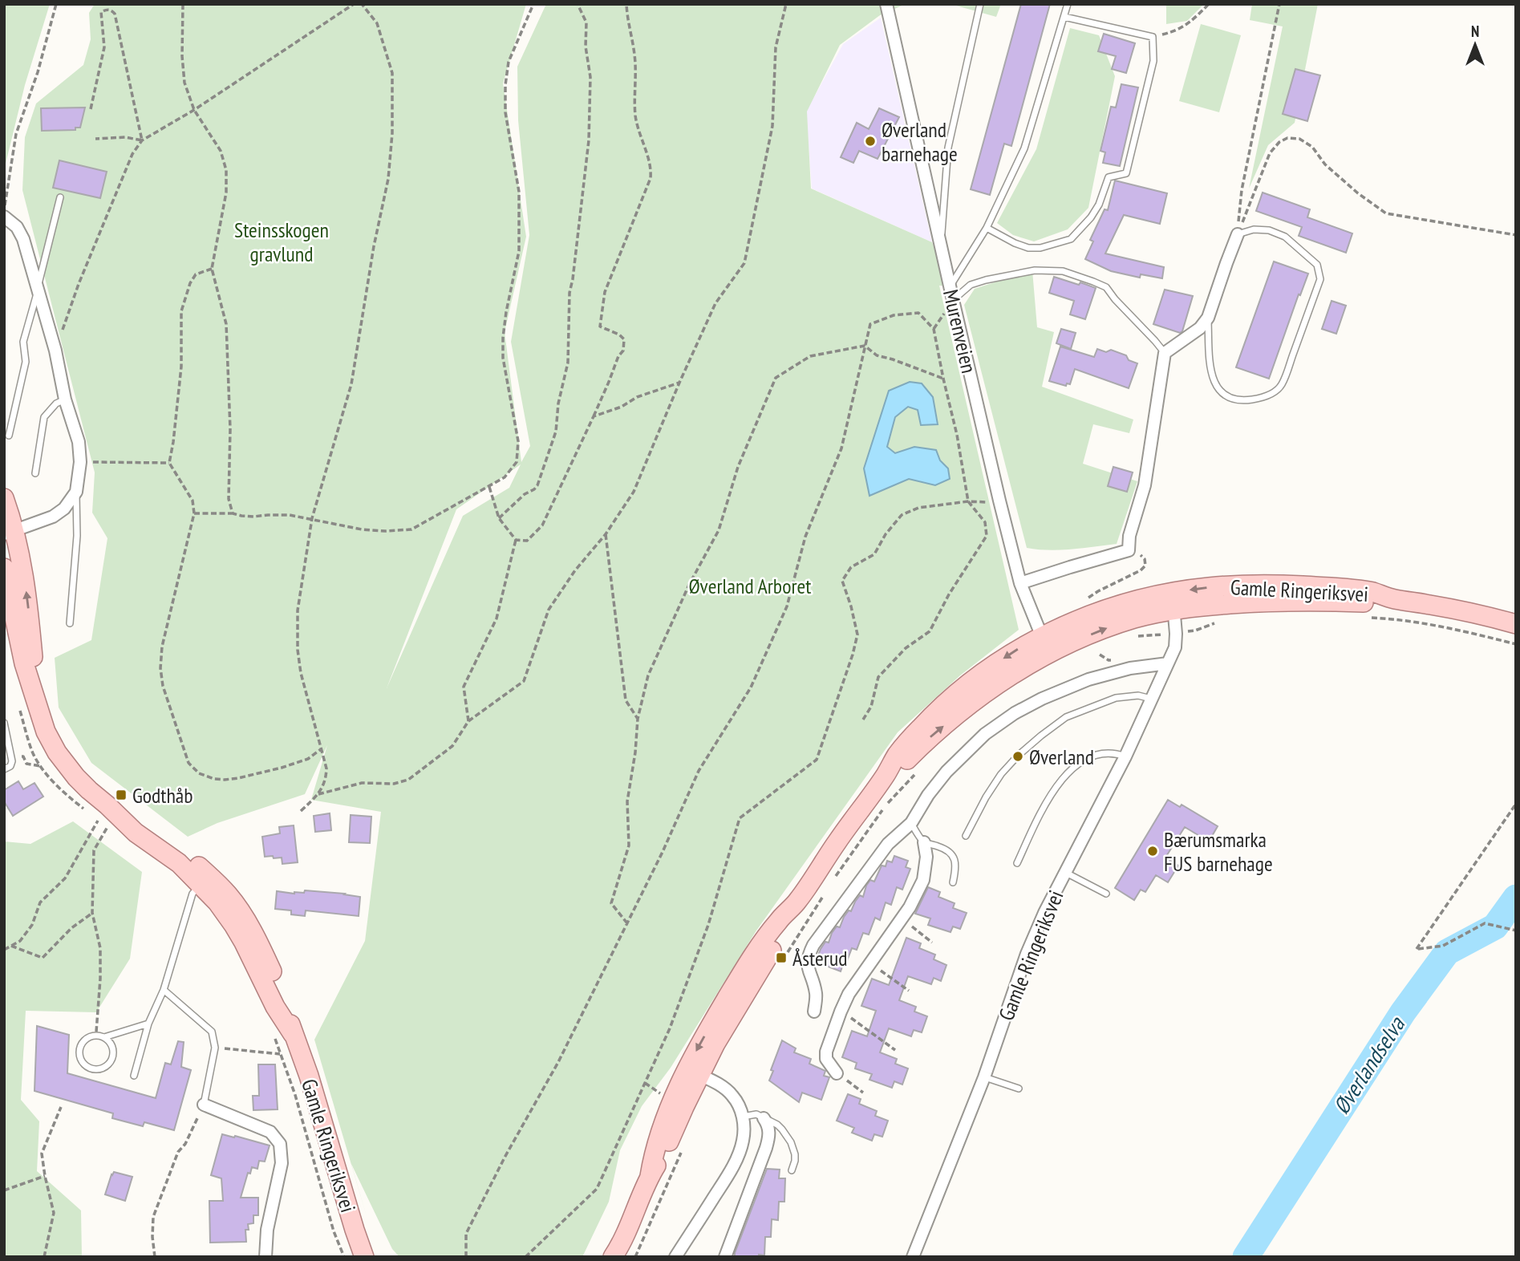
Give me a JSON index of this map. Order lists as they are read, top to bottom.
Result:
{
  "streets": {
    "main road": ["Gamle Ringeriksvei"],
    "street": ["Murenveien"]
  },
  "crossings": [
    ["Murenveien", "Gamle Ringeriksvei"]
  ],
  "water": ["Øverlandselva"],
  "parks": ["Steinsskogen gravlund", "Øverland Arboret"],
  "places": {
    "other": ["Øverland barnehage", "Øverland", "Bærumsmarka FUS barnehage"],
    "transit": ["Godthåb", "Åsterud"]
  },
  "north": "top"
}
